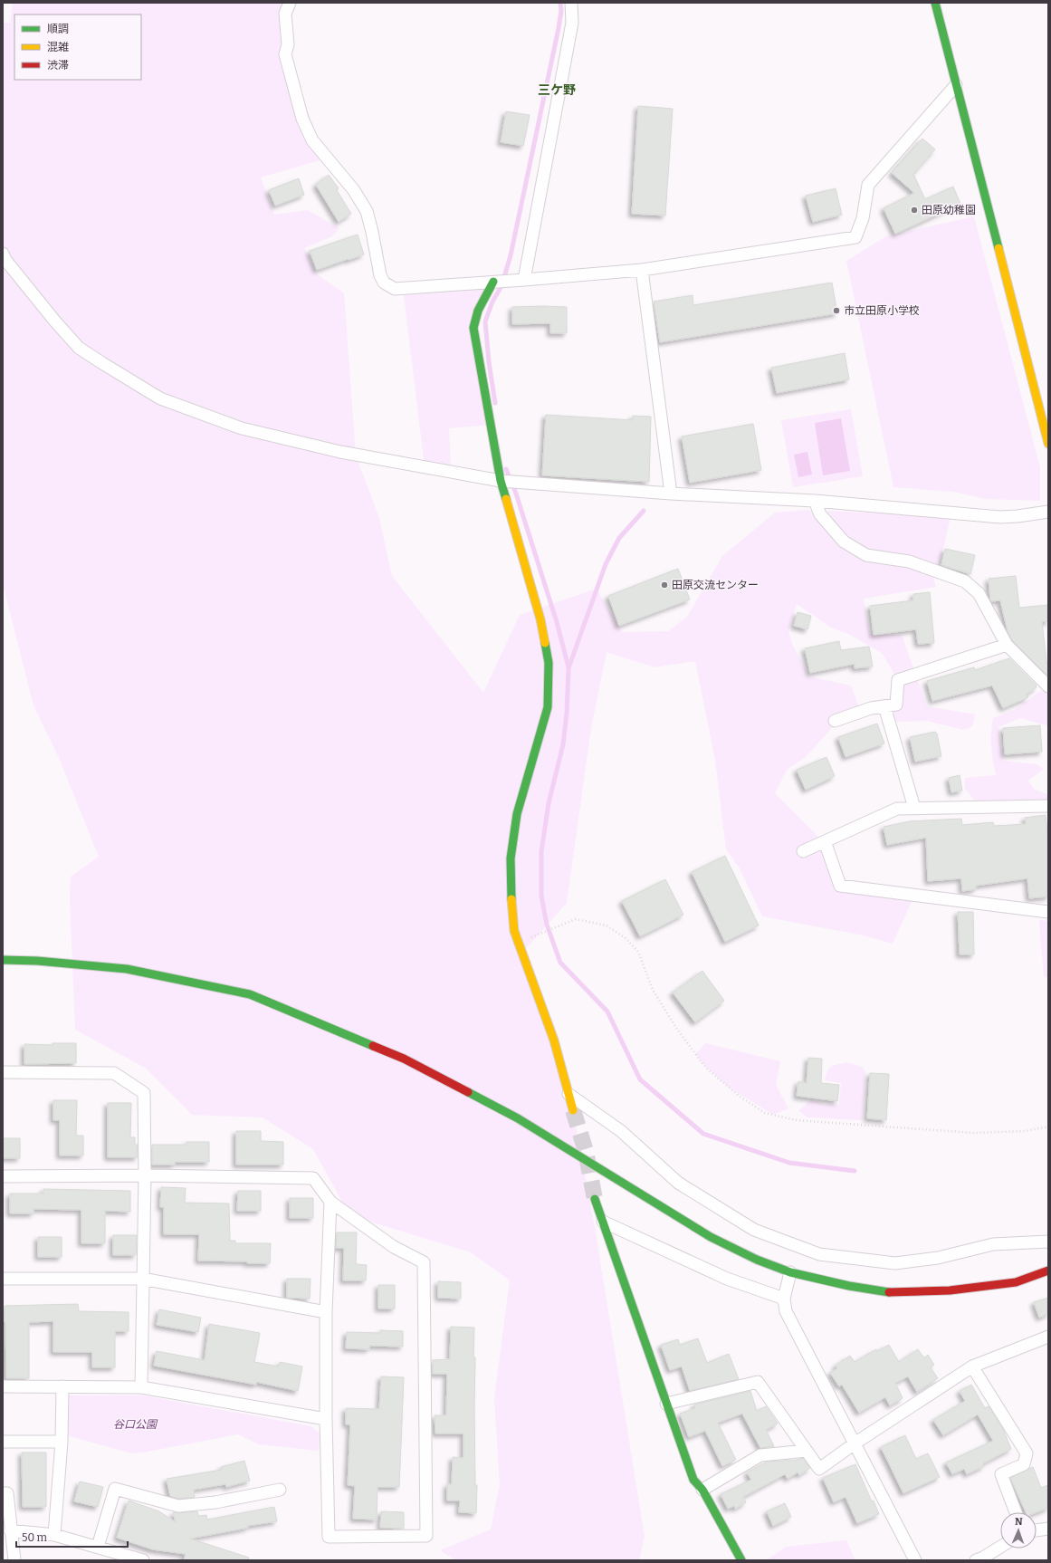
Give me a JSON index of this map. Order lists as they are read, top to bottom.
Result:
{
  "districts": ["三ケ野"],
  "parks": ["谷口公園"],
  "places": ["田原幼稚園", "市立田原小学校", "田原交流センター"],
  "legend": ["順調", "混雑", "渋滞"],
  "scale_bar": "50 m",
  "north": "top"
}
